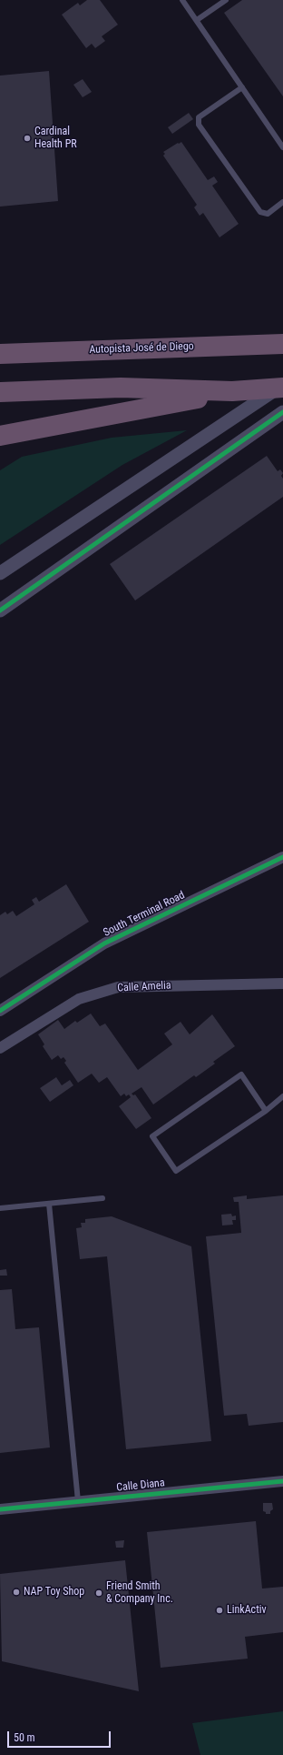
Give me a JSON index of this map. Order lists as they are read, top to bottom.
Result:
{
  "streets": {
    "highway": ["Autopista José de Diego"],
    "street": ["South Terminal Road", "Calle Amelia", "Calle Diana"]
  },
  "places": [
    "Cardinal Health PR",
    "NAP Toy Shop",
    "Friend Smith & Company Inc.",
    "LinkActiv"
  ],
  "scale_bar": "50 m"
}
